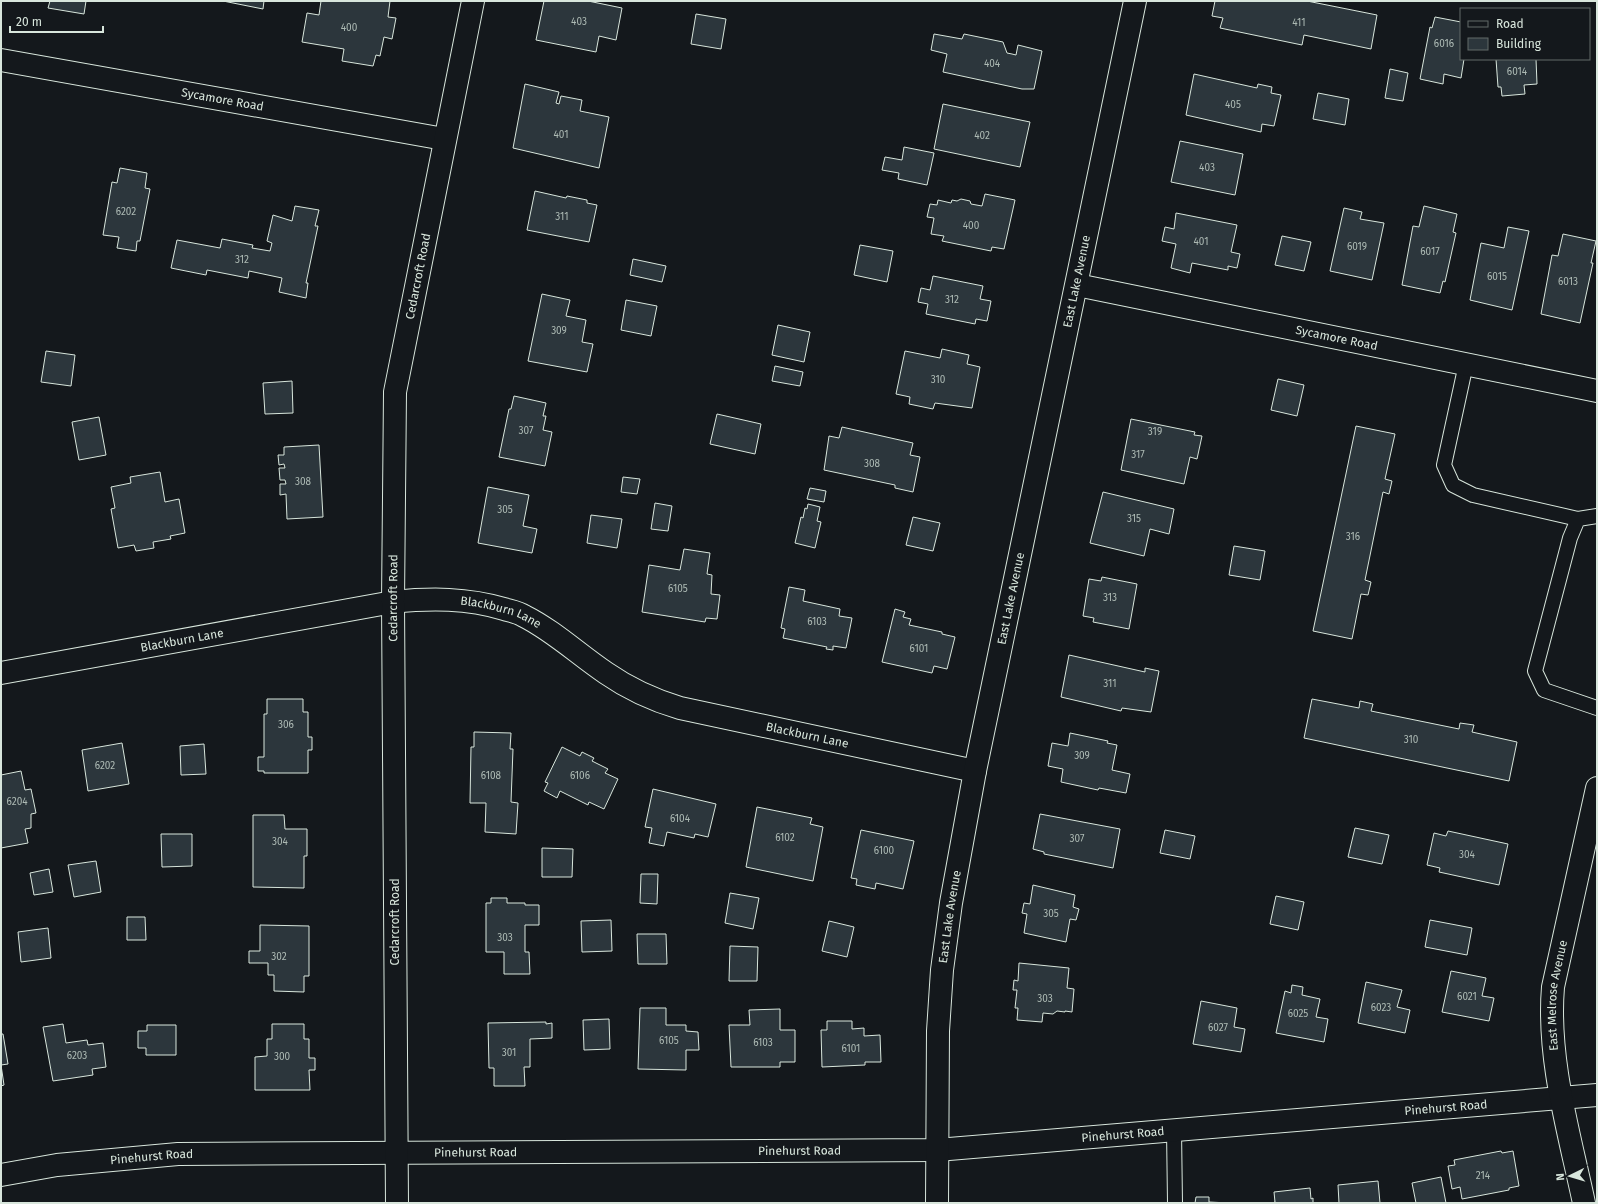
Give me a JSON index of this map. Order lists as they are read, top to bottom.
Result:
{
  "streets": {
    "street": [
      "Sycamore Road",
      "Cedarcroft Road",
      "East Lake Avenue",
      "Blackburn Lane",
      "East Melrose Avenue",
      "Pinehurst Road"
    ]
  },
  "crossings": [
    ["Sycamore Road", "Cedarcroft Road"],
    ["Sycamore Road", "East Lake Avenue"],
    ["Cedarcroft Road", "Blackburn Lane"],
    ["Cedarcroft Road", "Pinehurst Road"],
    ["East Lake Avenue", "Blackburn Lane"],
    ["East Lake Avenue", "Pinehurst Road"],
    ["East Melrose Avenue", "Pinehurst Road"]
  ],
  "house_numbers": [
    "403",
    "411",
    "400",
    "6016",
    "404",
    "6014",
    "405",
    "401",
    "402",
    "403",
    "6202",
    "311",
    "400",
    "401",
    "6019",
    "6017",
    "312",
    "6015",
    "6013",
    "312",
    "309",
    "310",
    "307",
    "319",
    "317",
    "308",
    "308",
    "305",
    "315",
    "316",
    "6105",
    "313",
    "6103",
    "6101",
    "311",
    "306",
    "310",
    "309",
    "6202",
    "6108",
    "6106",
    "6204",
    "6104",
    "6102",
    "307",
    "304",
    "6100",
    "304",
    "305",
    "303",
    "302",
    "6021",
    "303",
    "6023",
    "6025",
    "6027",
    "6105",
    "6103",
    "6101",
    "301",
    "6203",
    "300",
    "214"
  ],
  "legend": ["Road", "Building"],
  "scale_bar": "20 m",
  "north": "left"
}
